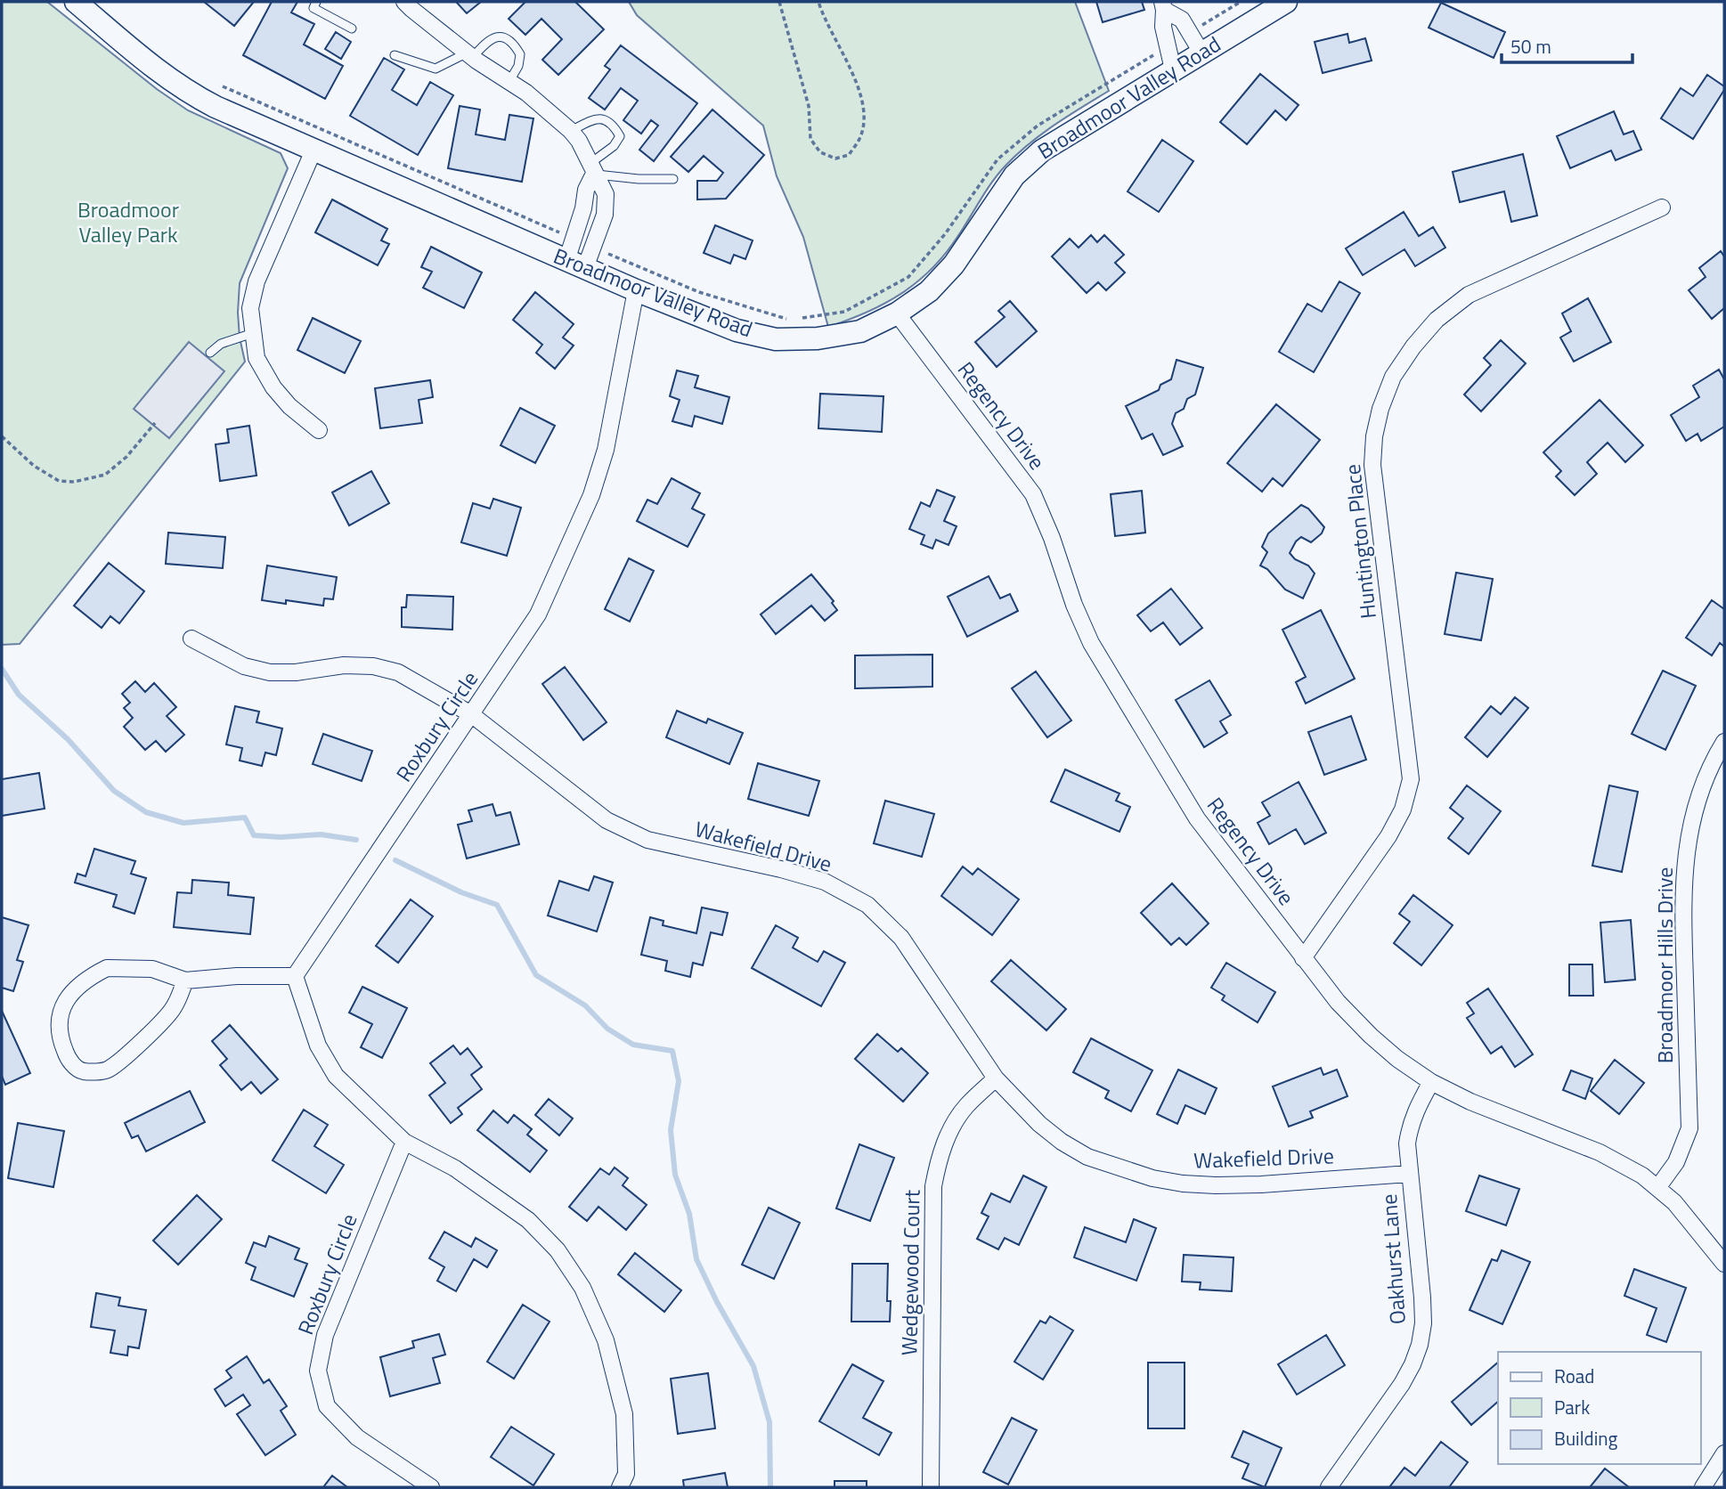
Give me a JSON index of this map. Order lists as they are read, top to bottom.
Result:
{
  "streets": {
    "street": [
      "Broadmoor Valley Road",
      "Regency Drive",
      "Huntington Place",
      "Roxbury Circle",
      "Wakefield Drive",
      "Broadmoor Hills Drive",
      "Oakhurst Lane",
      "Wedgewood Court"
    ]
  },
  "crossings": [
    ["Broadmoor Valley Road", "Regency Drive"],
    ["Broadmoor Valley Road", "Roxbury Circle"],
    ["Regency Drive", "Huntington Place"],
    ["Regency Drive", "Broadmoor Hills Drive"],
    ["Regency Drive", "Oakhurst Lane"],
    ["Roxbury Circle", "Wakefield Drive"],
    ["Wakefield Drive", "Oakhurst Lane"],
    ["Wakefield Drive", "Wedgewood Court"]
  ],
  "parks": ["Broadmoor Valley Park"],
  "legend": ["Road", "Park", "Building"],
  "scale_bar": "50 m"
}
